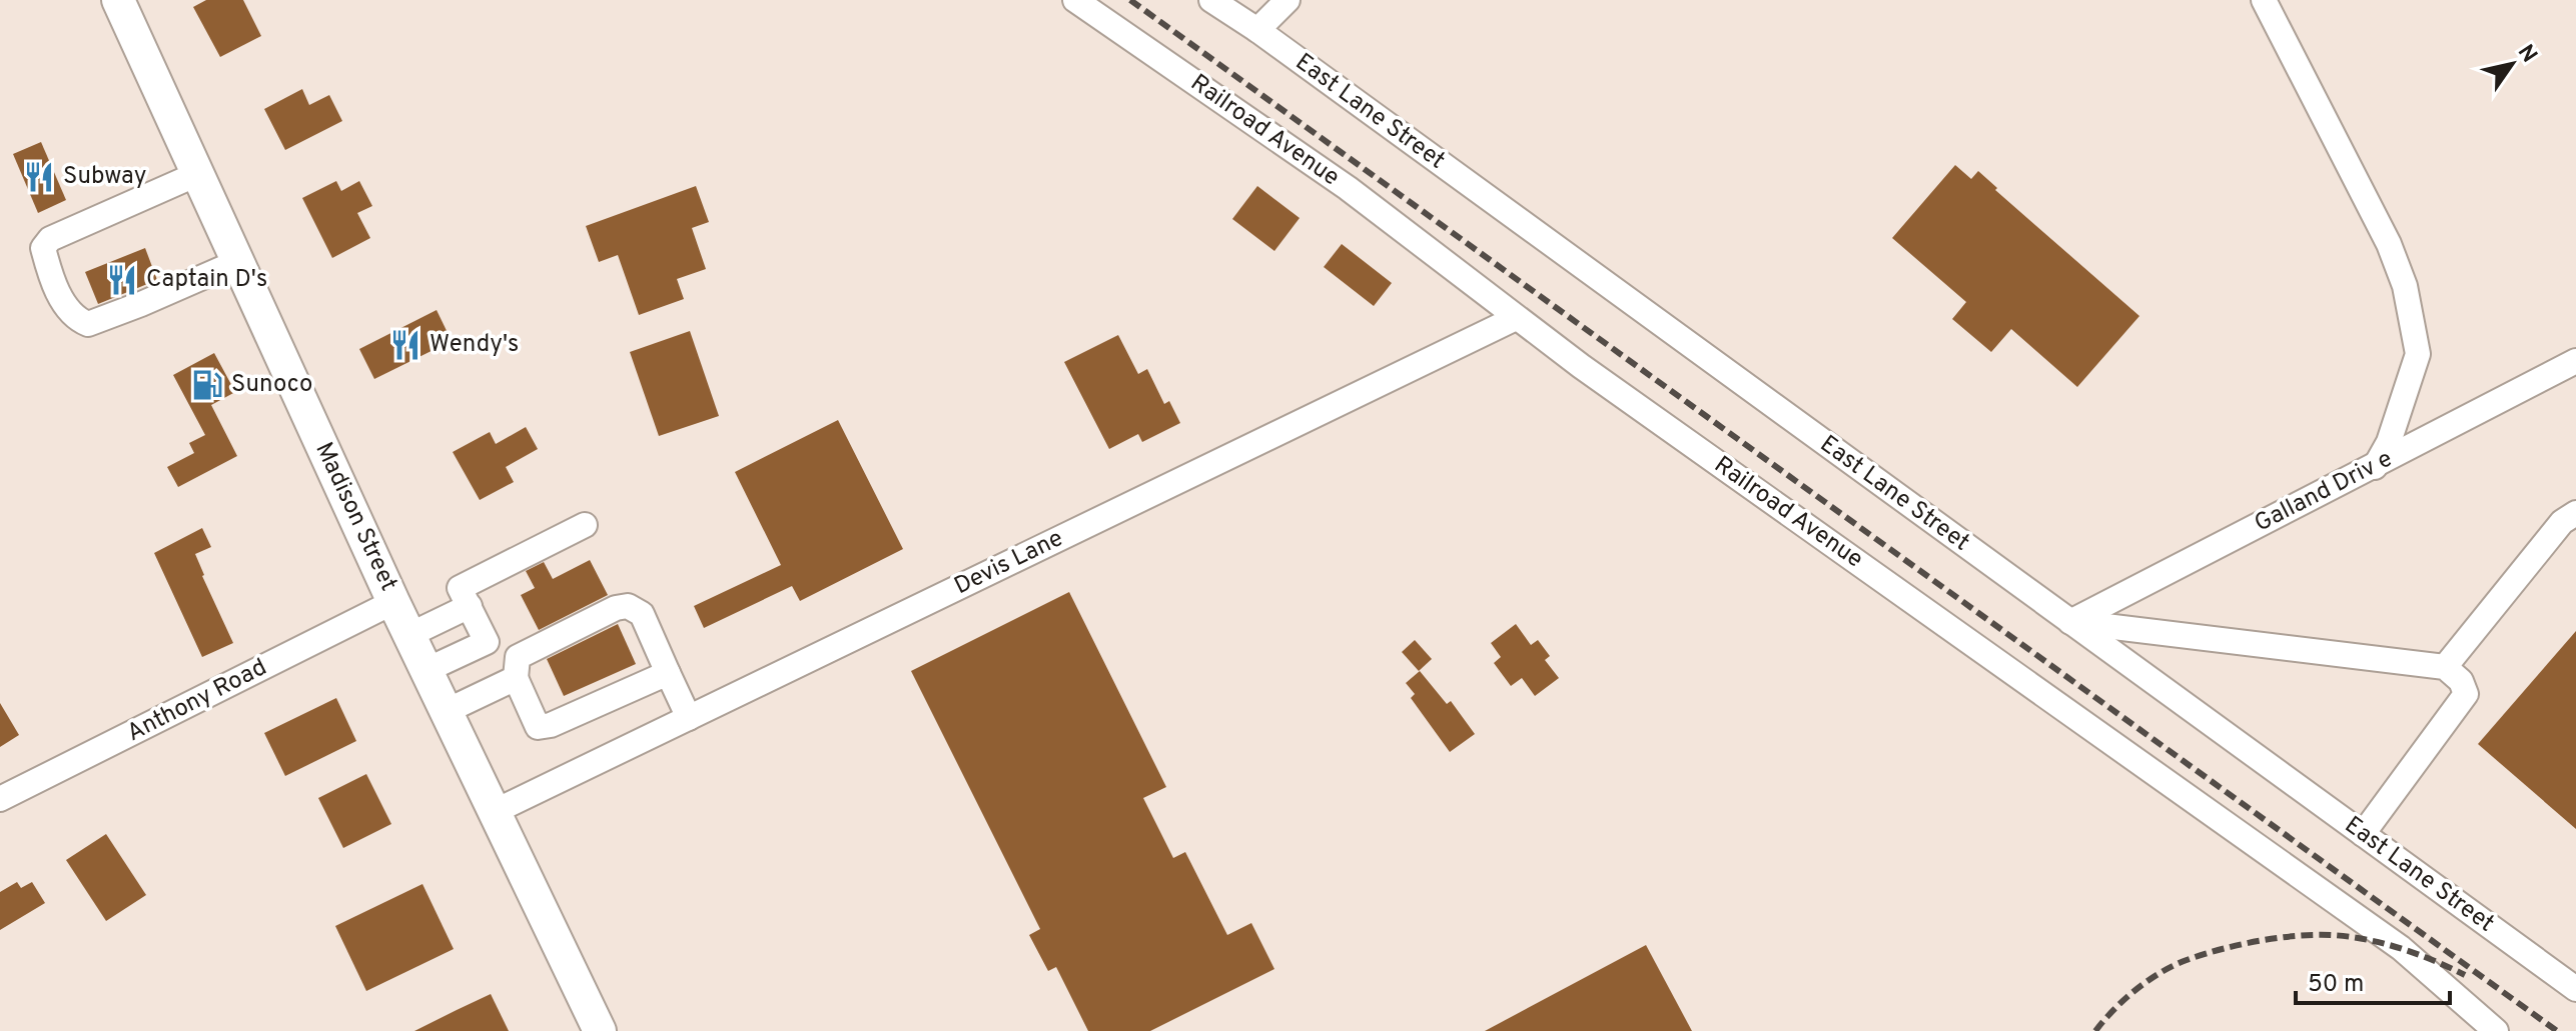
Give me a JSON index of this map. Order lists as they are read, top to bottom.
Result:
{
  "streets": {
    "main road": ["Madison Street"],
    "street": [
      "East Lane Street",
      "Railroad Avenue",
      "Galland Driv e",
      "Devis Lane",
      "Anthony Road"
    ]
  },
  "crossings": [
    ["East Lane Street", "Galland Driv e"],
    ["Railroad Avenue", "Devis Lane"],
    ["Madison Street", "Devis Lane"],
    ["Madison Street", "Anthony Road"]
  ],
  "places": {
    "restaurant": ["Subway", "Captain D's", "Wendy's"],
    "fuel station": ["Sunoco"]
  },
  "scale_bar": "50 m",
  "north": "top right"
}
